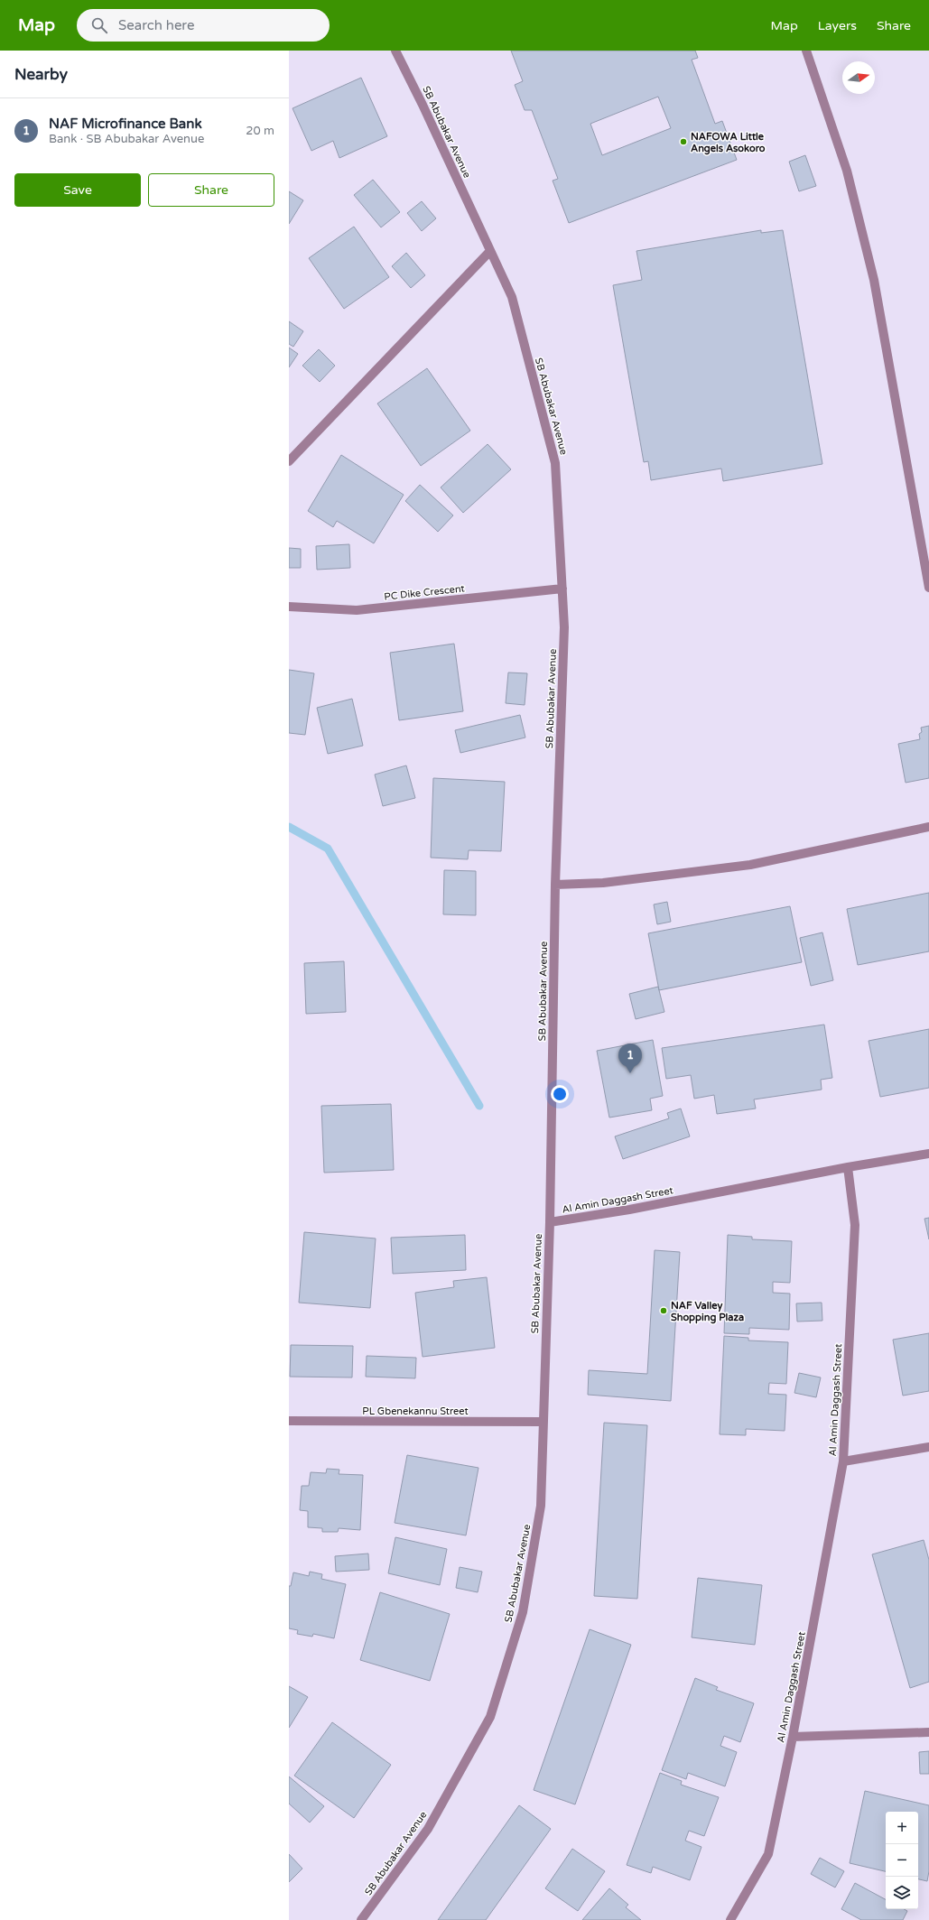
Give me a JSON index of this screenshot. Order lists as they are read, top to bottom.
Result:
{
  "streets": {
    "street": [
      "SB Abubakar Avenue",
      "PC Dike Crescent",
      "Al Amin Daggash Street",
      "PL Gbenekannu Street"
    ]
  },
  "crossings": [
    ["SB Abubakar Avenue", "PC Dike Crescent"],
    ["SB Abubakar Avenue", "Al Amin Daggash Street"],
    ["SB Abubakar Avenue", "PL Gbenekannu Street"]
  ],
  "places": ["NAFOWA Little Angels Asokoro", "NAF Valley Shopping Plaza"],
  "north": "right",
  "page": {
    "header": "Map",
    "search": "Search here",
    "nav": ["Map", "Layers", "Share"],
    "heading": "Nearby",
    "list": [
      {
        "mark": "1",
        "name": "NAF Microfinance Bank",
        "note": "Bank · SB Abubakar Avenue",
        "value": "20 m"
      }
    ],
    "buttons": ["Save", "Share"],
    "pins": "1",
    "map_buttons": ["+", "−"]
  }
}
